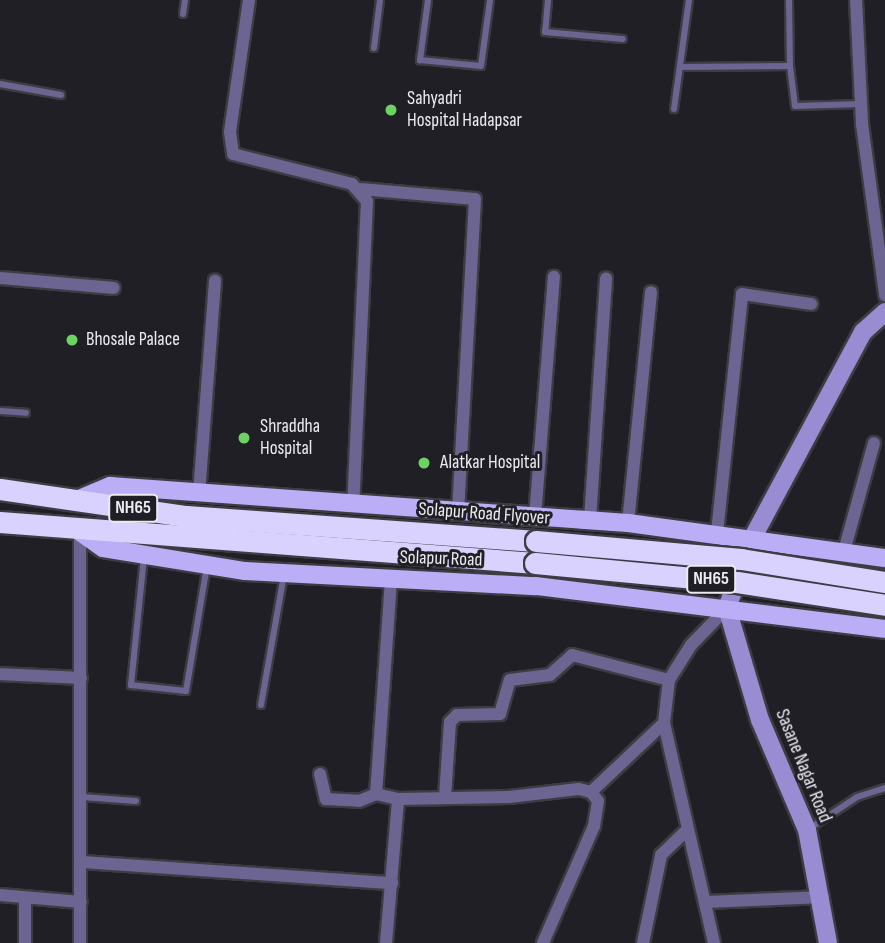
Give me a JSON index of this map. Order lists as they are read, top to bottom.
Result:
{
  "streets": {
    "highway": ["NH65", "Solapur Road Flyover", "Solapur Road"],
    "street": ["Sasane Nagar Road"]
  },
  "crossings": [
    ["NH65", "Solapur Road Flyover"],
    ["NH65", "Solapur Road"],
    ["Solapur Road", "Sasane Nagar Road"]
  ],
  "places": [
    "Sahyadri Hospital Hadapsar",
    "Bhosale Palace",
    "Shraddha Hospital",
    "Alatkar Hospital"
  ]
}
